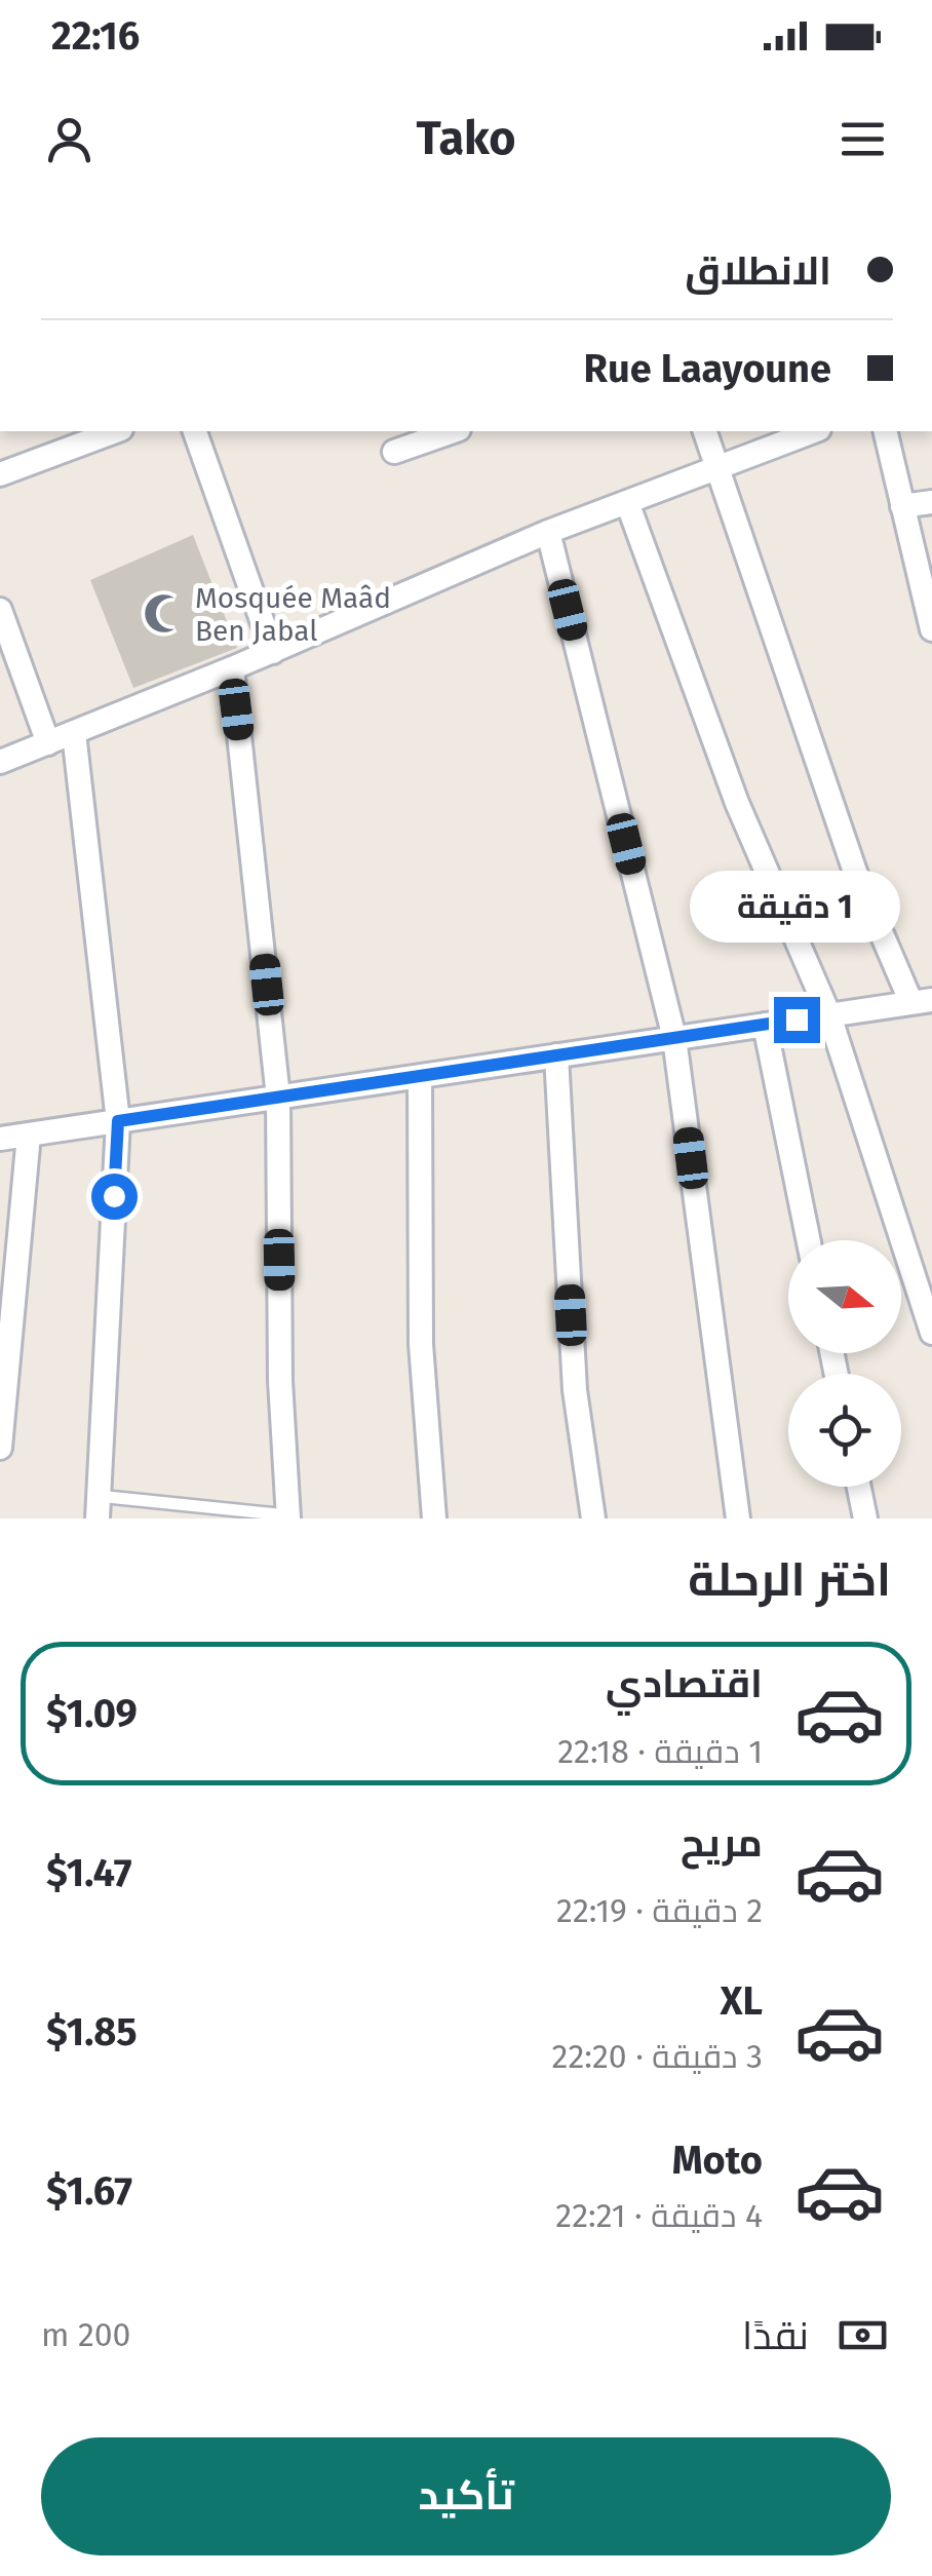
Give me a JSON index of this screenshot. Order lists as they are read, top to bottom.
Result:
{
  "places": {
    "mosque": ["Mosquée Maâd Ben Jabal"]
  },
  "north": "right",
  "page": {
    "status": "22:16",
    "header": "Tako",
    "banner": ["الانطلاق", "Rue Laayoune"],
    "bubble": "1 دقيقة",
    "heading": "اختر الرحلة",
    "list": [
      {
        "name": "اقتصادي",
        "note": "1 دقيقة · 22:18",
        "value": "$1.09"
      },
      {
        "name": "مريح",
        "note": "2 دقيقة · 22:19",
        "value": "$1.47"
      },
      {
        "name": "XL",
        "note": "3 دقيقة · 22:20",
        "value": "$1.85"
      },
      {
        "name": "Moto",
        "note": "4 دقيقة · 22:21",
        "value": "$1.67"
      }
    ],
    "pay": ["نقدًا", "200 m"],
    "buttons": "تأكيد"
  }
}
